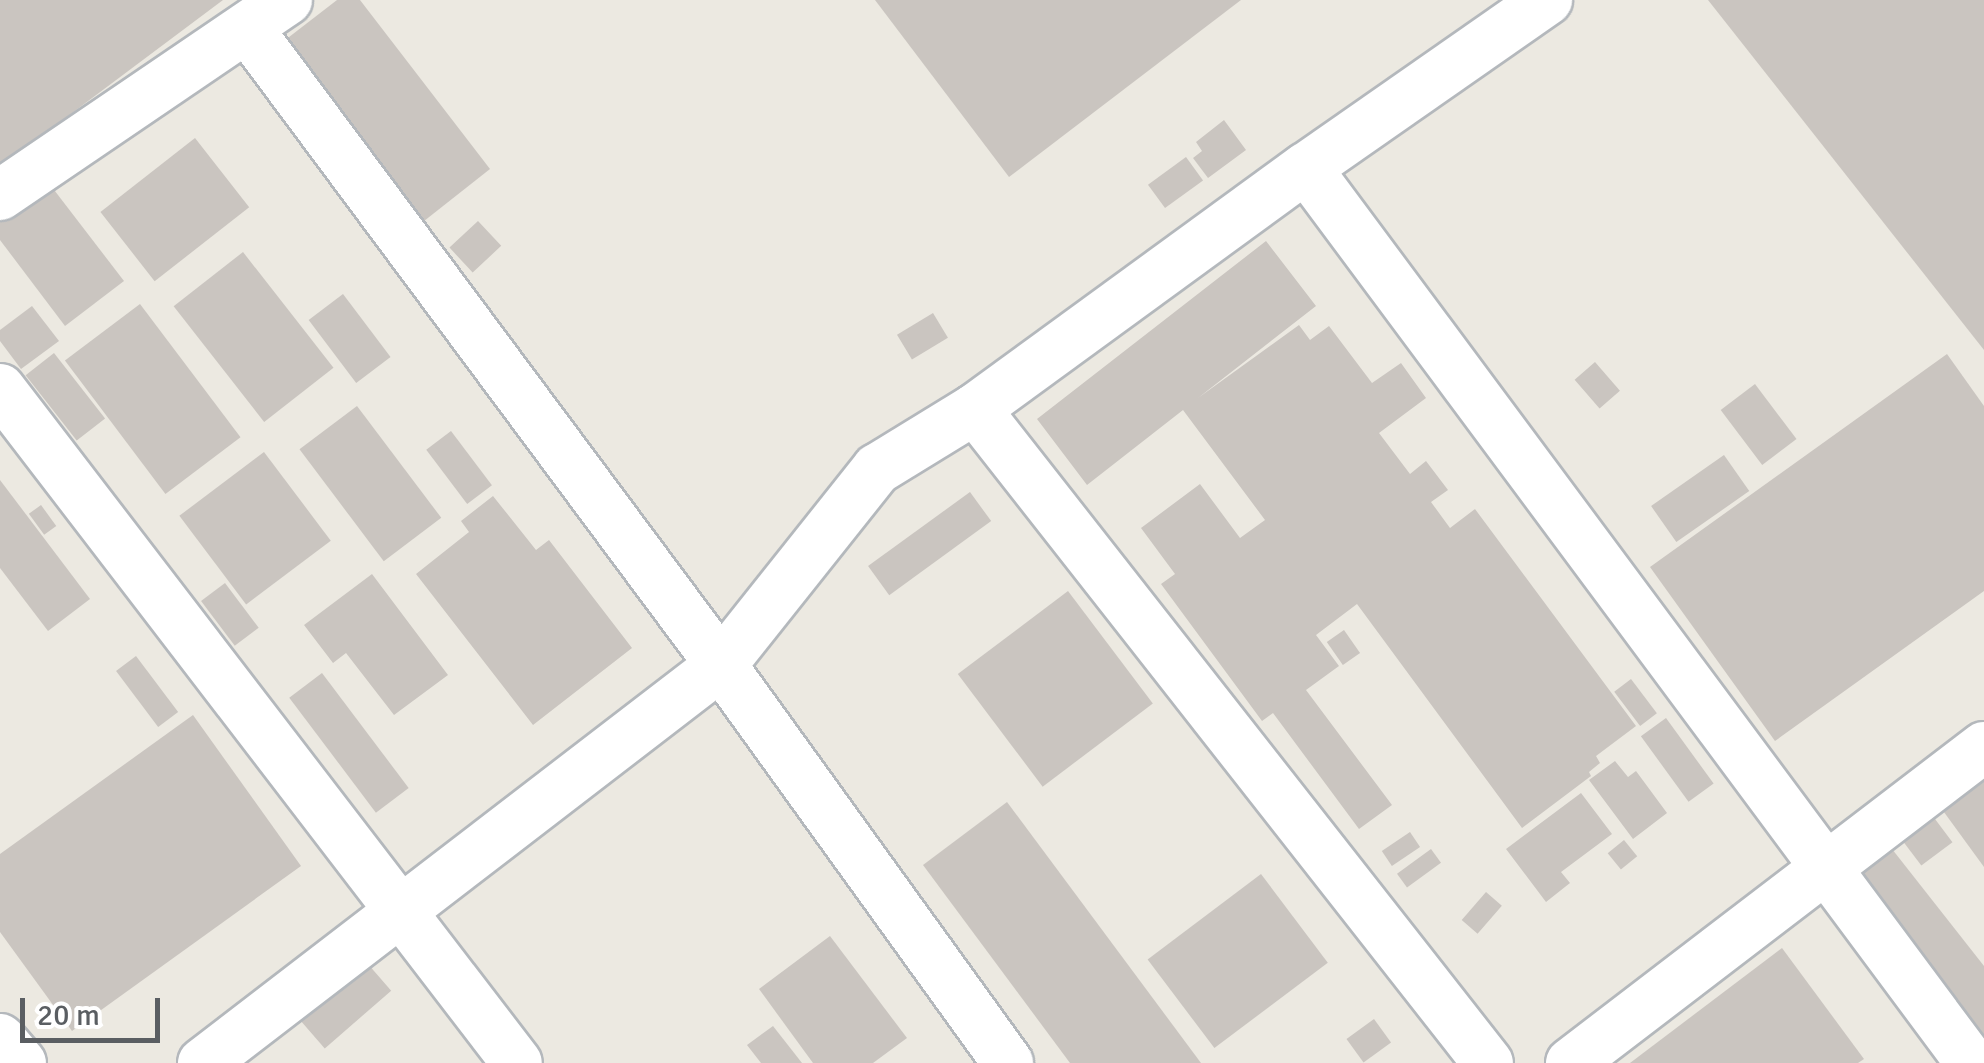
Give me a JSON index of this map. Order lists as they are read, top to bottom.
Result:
{
  "scale_bar": "20 m"
}
